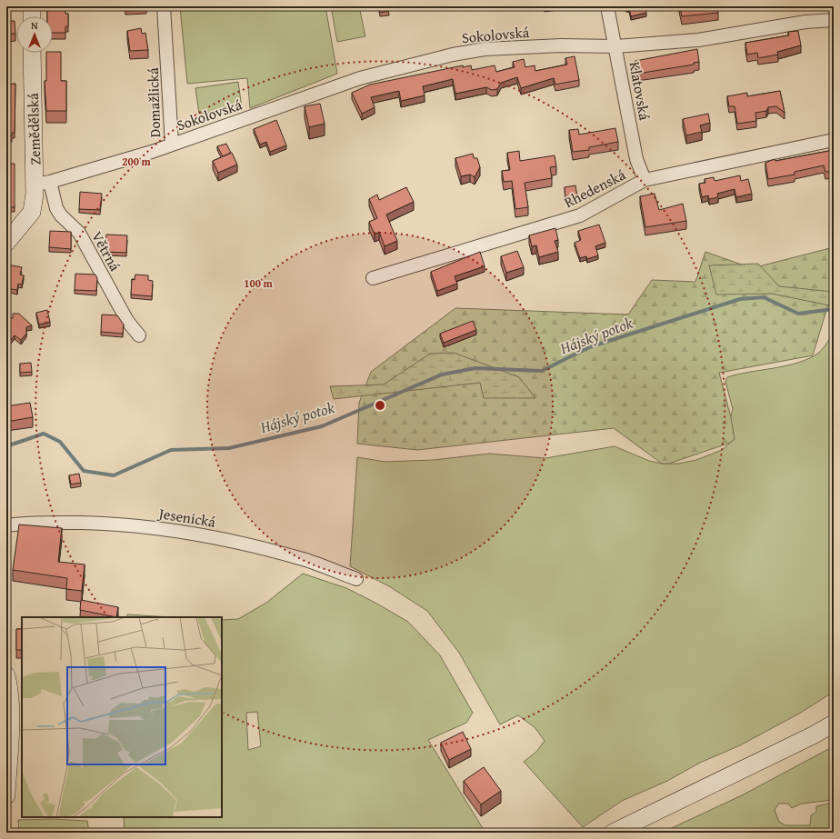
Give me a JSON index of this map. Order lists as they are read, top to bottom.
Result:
{
  "streets": {
    "street": [
      "Sokolovská",
      "Klatovská",
      "Domažlická",
      "Zemědělská",
      "Rhedenská",
      "Větrná",
      "Jesenická"
    ]
  },
  "crossings": [
    ["Sokolovská", "Klatovská"],
    ["Sokolovská", "Domažlická"],
    ["Klatovská", "Rhedenská"],
    ["Domažlická", "Zemědělská"],
    ["Domažlická", "Větrná"],
    ["Zemědělská", "Větrná"]
  ],
  "water": ["Hájský potok"],
  "north": "top",
  "rings": ["200 m", "100 m"]
}
